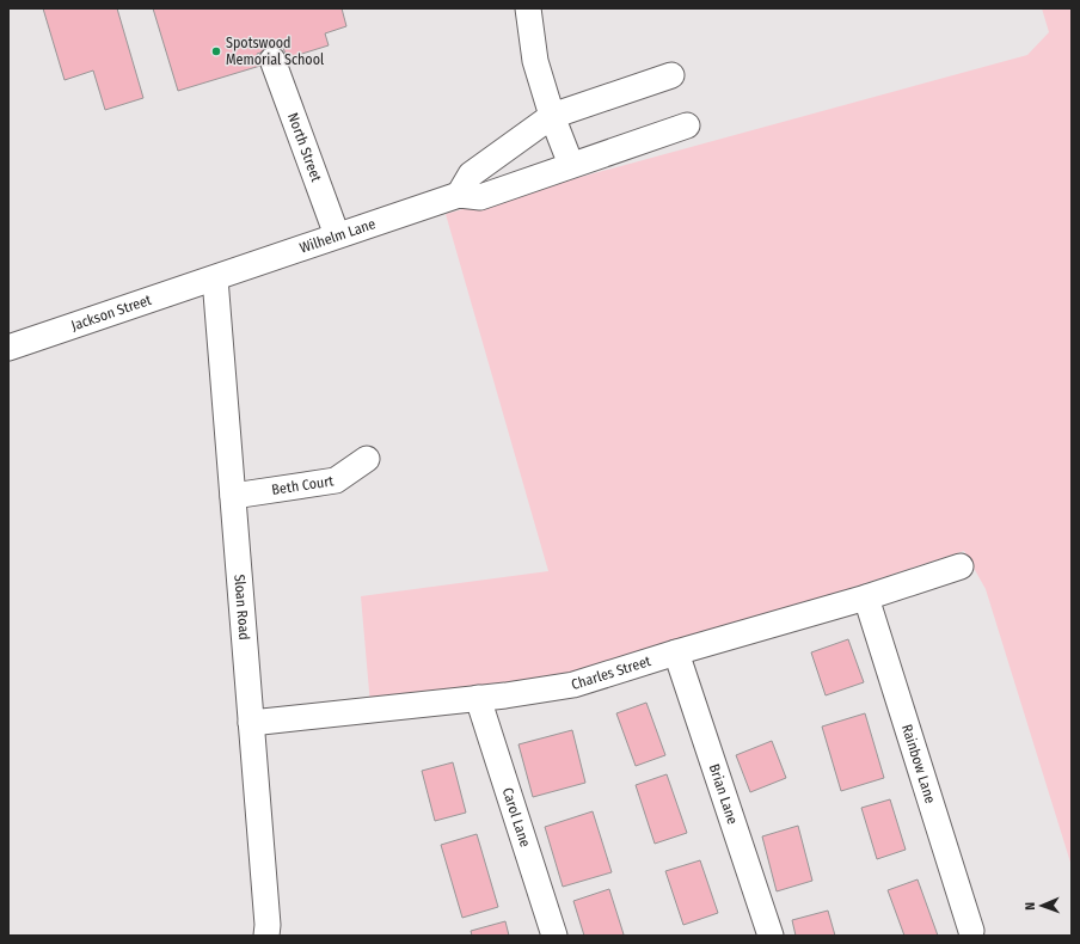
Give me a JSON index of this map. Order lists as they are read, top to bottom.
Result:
{
  "streets": {
    "street": [
      "North Street",
      "Wilhelm Lane",
      "Jackson Street",
      "Beth Court",
      "Sloan Road",
      "Charles Street",
      "Rainbow Lane",
      "Brian Lane",
      "Carol Lane"
    ]
  },
  "crossings": [
    ["North Street", "Wilhelm Lane"],
    ["Wilhelm Lane", "Jackson Street"],
    ["Wilhelm Lane", "Sloan Road"],
    ["Jackson Street", "Sloan Road"],
    ["Beth Court", "Sloan Road"],
    ["Sloan Road", "Charles Street"],
    ["Charles Street", "Rainbow Lane"],
    ["Charles Street", "Brian Lane"],
    ["Charles Street", "Carol Lane"]
  ],
  "places": ["Spotswood Memorial School"],
  "north": "left"
}
